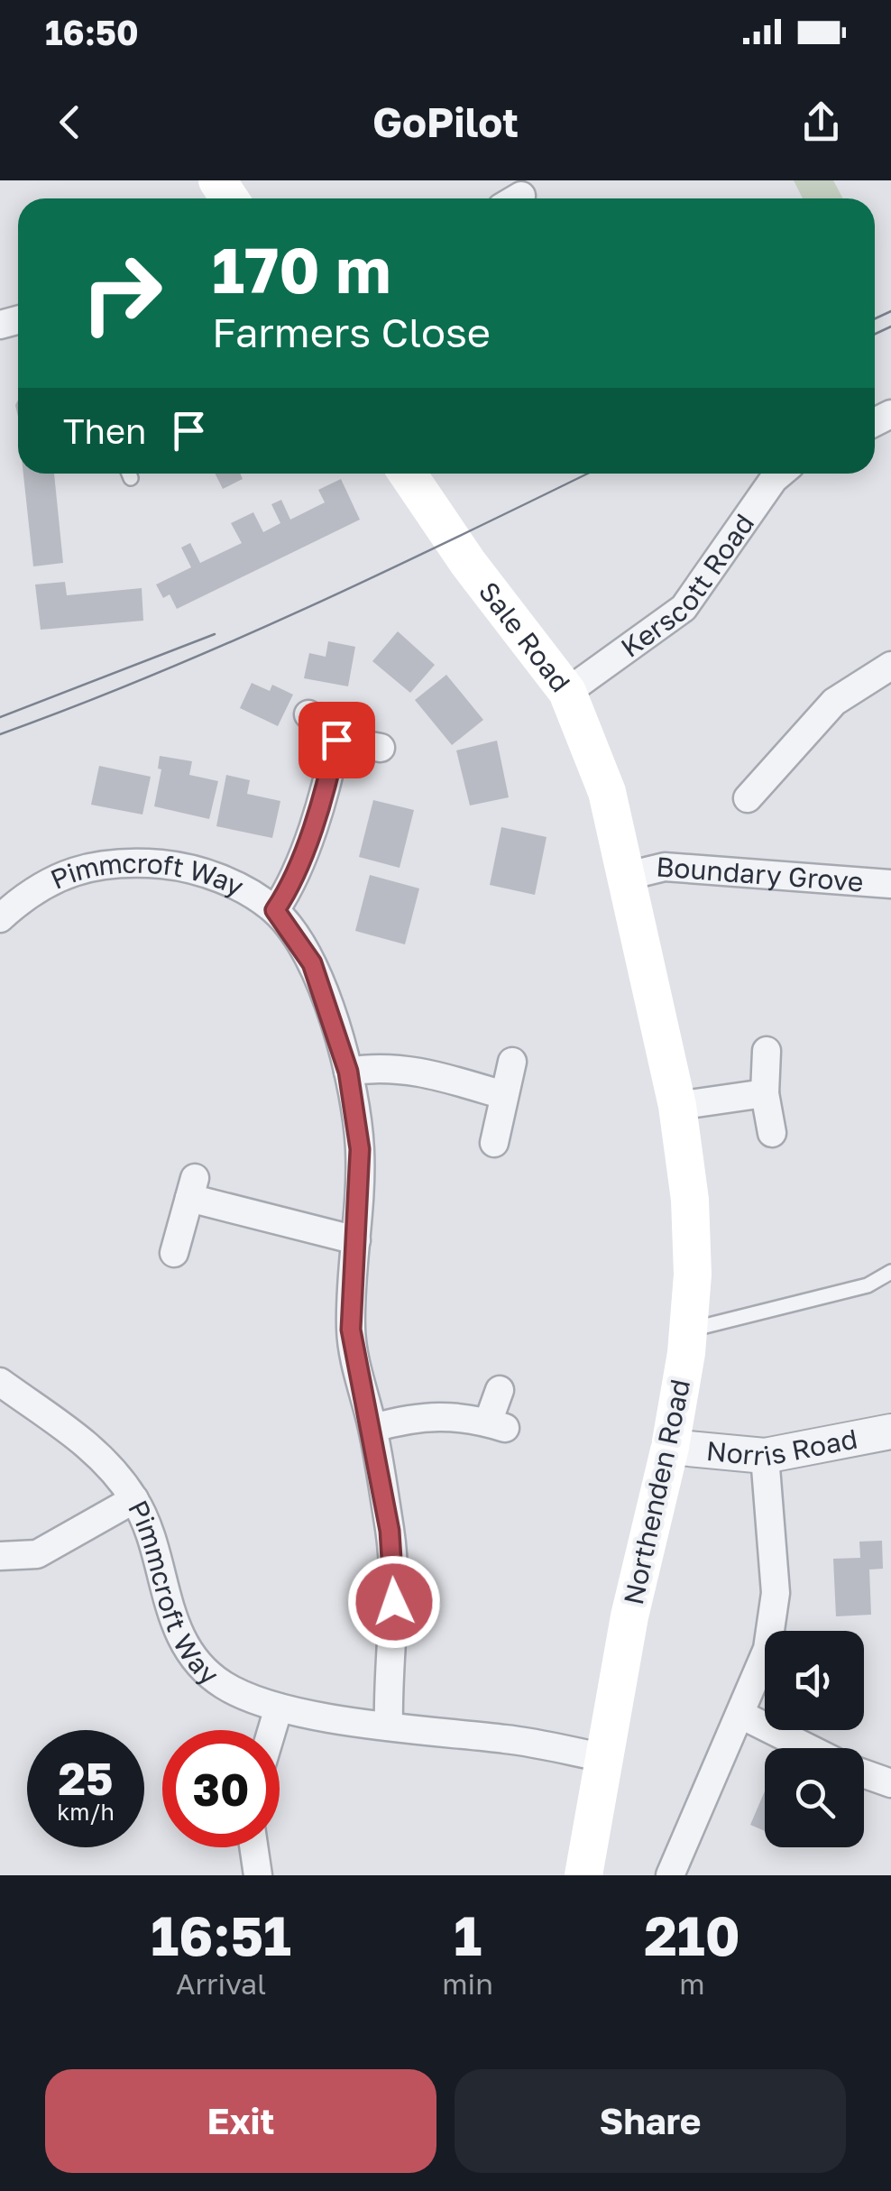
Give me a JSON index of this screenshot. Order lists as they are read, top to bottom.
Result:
{
  "streets": {
    "main road": ["Sale Road", "Northenden Road"],
    "street": [
      "Kerscott Road",
      "Boundary Grove",
      "Pimmcroft Way",
      "Norris Road"
    ]
  },
  "crossings": [
    ["Kerscott Road", "Sale Road"],
    ["Sale Road", "Northenden Road"],
    ["Boundary Grove", "Northenden Road"],
    ["Pimmcroft Way", "Northenden Road"],
    ["Norris Road", "Northenden Road"]
  ],
  "page": {
    "status": "16:50",
    "header": "GoPilot",
    "turn": ["170 m", "Farmers Close"],
    "then": "Then",
    "speed": "25 km/h",
    "limit": "30",
    "eta": [
      "16:51",
      "Arrival",
      "1",
      "min",
      "210",
      "m"
    ],
    "buttons": ["Exit", "Share"]
  }
}
